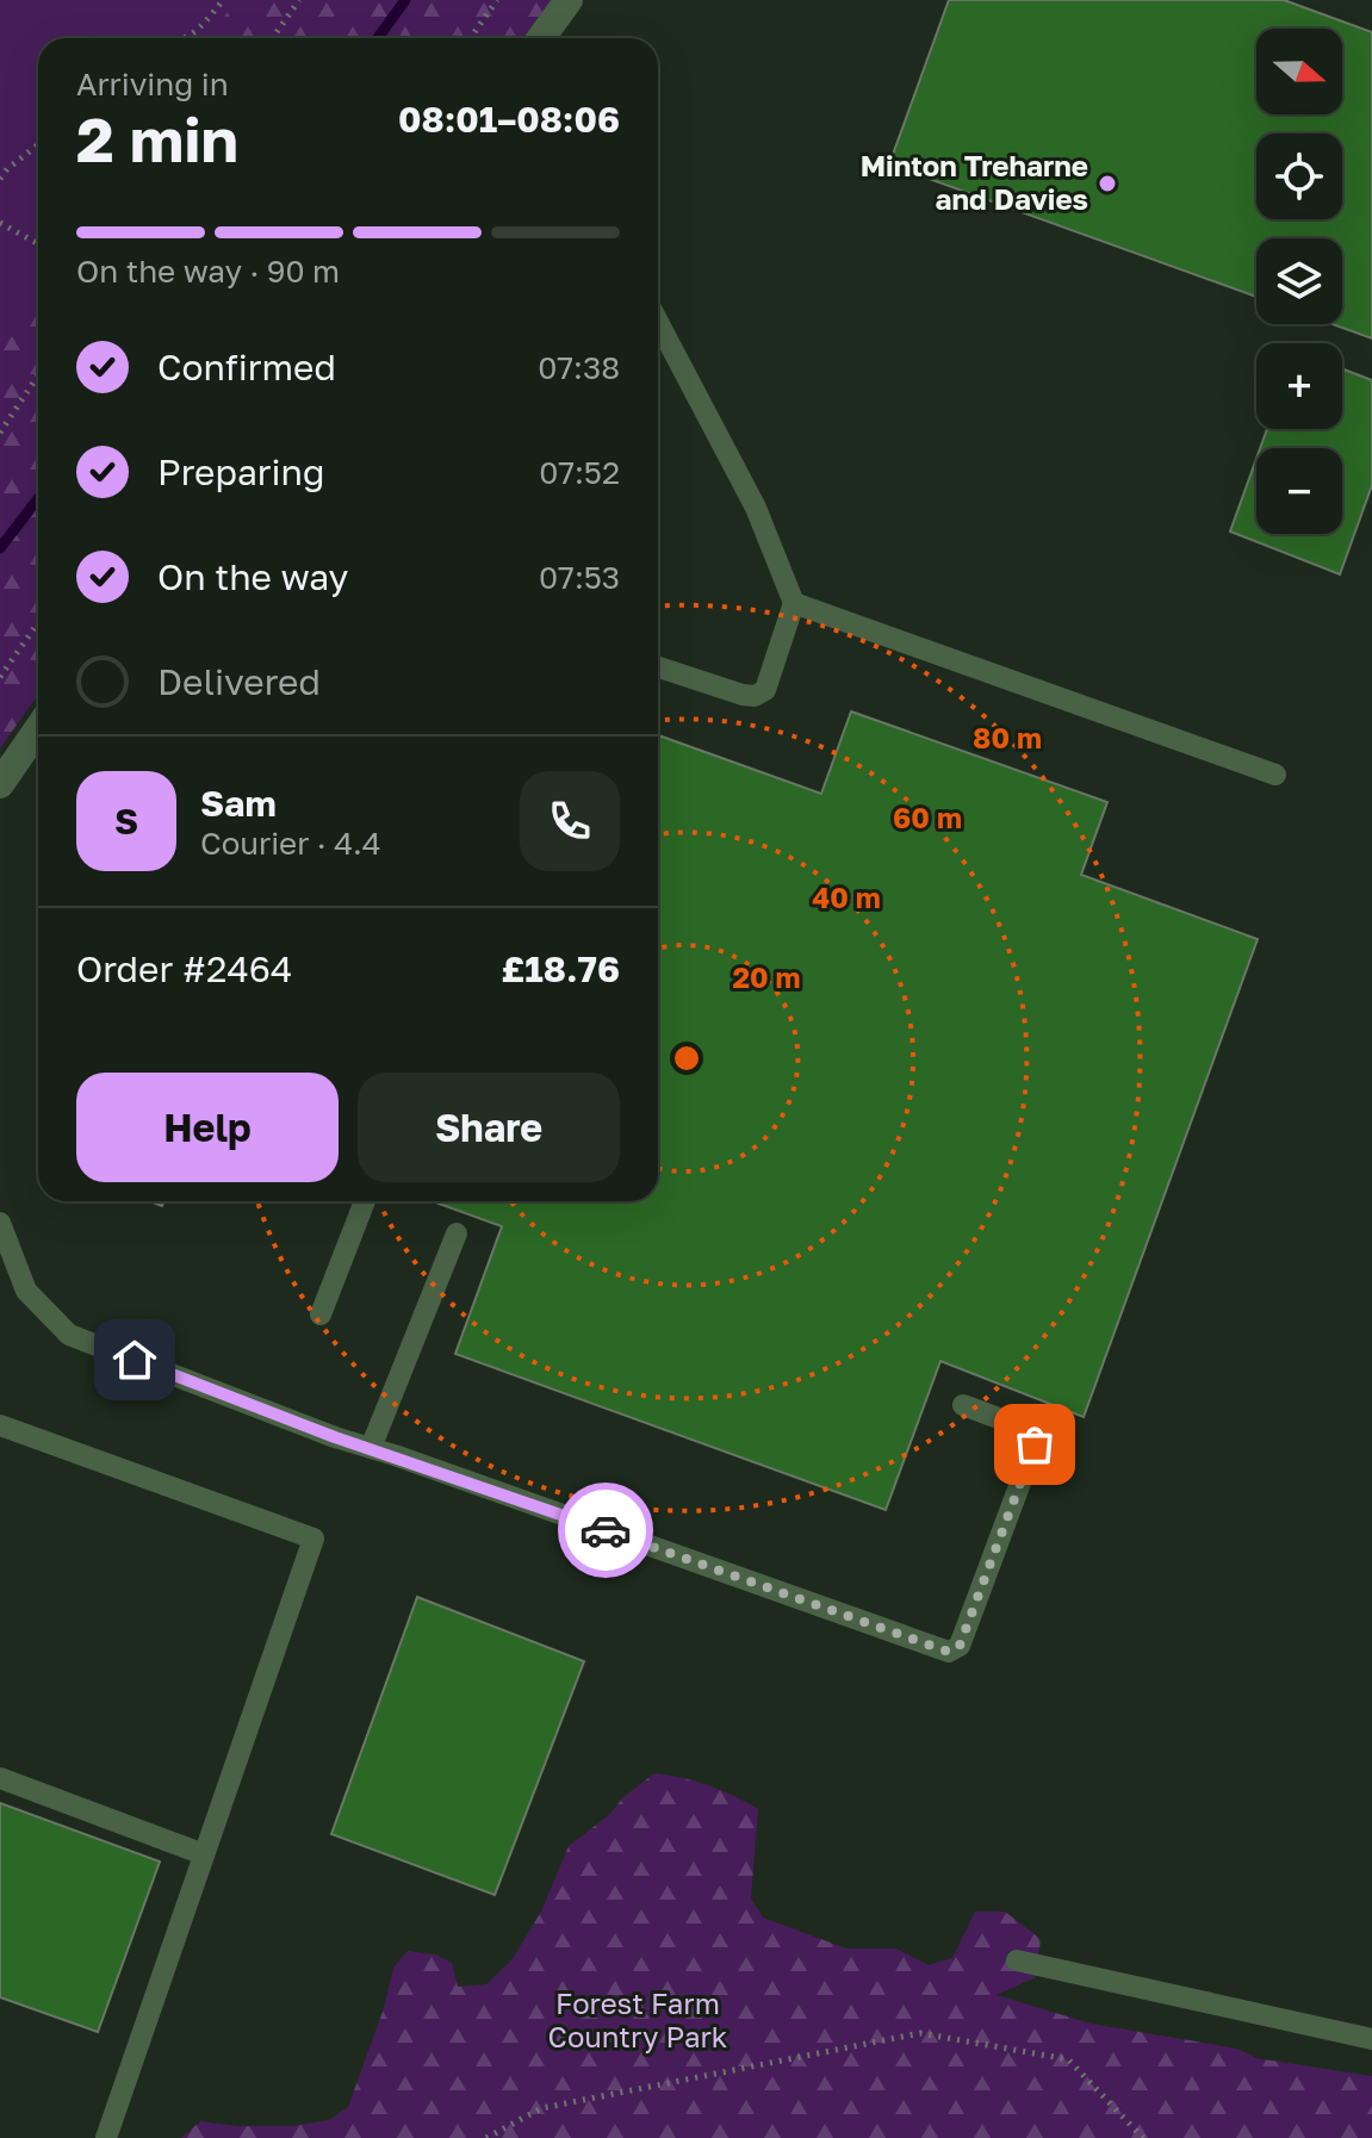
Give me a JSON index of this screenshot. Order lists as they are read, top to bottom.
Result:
{
  "parks": ["Forest Farm Country Park"],
  "places": ["Minton Treharne and Davies"],
  "north": "right",
  "page": {
    "map_buttons": ["+", "−"],
    "heading": ["2 min", "Arriving in", "08:01–08:06"],
    "panel": [
      "Sam",
      "Courier · 4.4",
      "Order #2464",
      "£18.76"
    ],
    "bar": "On the way · 90 m",
    "list": [
      ["Confirmed", "07:38"],
      ["Preparing", "07:52"],
      ["On the way", "07:53"],
      "Delivered"
    ],
    "round": "S",
    "buttons": ["Help", "Share"]
  },
  "rings": [
    "80 m",
    "60 m",
    "40 m",
    "20 m"
  ]
}
